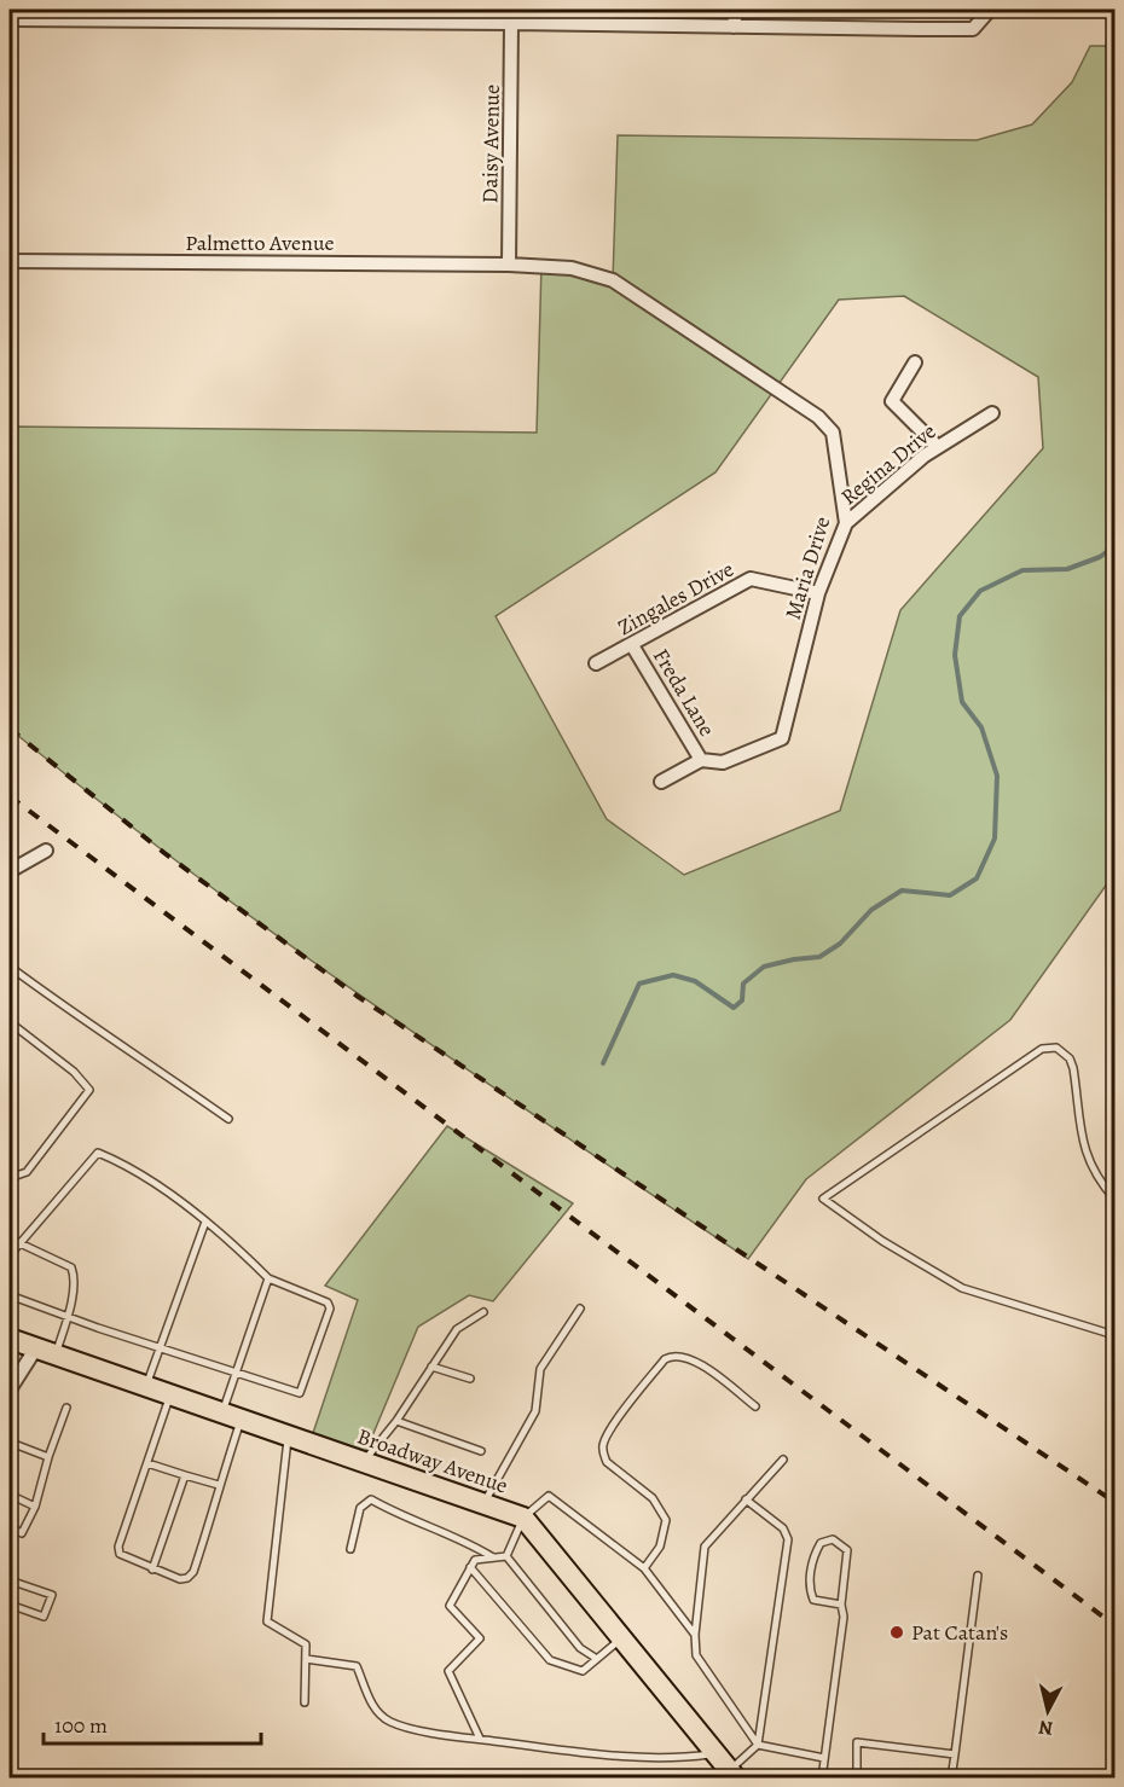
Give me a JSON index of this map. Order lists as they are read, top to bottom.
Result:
{
  "streets": {
    "main road": ["Broadway Avenue"],
    "street": [
      "Daisy Avenue",
      "Palmetto Avenue",
      "Regina Drive",
      "Maria Drive",
      "Zingales Drive",
      "Freda Lane"
    ]
  },
  "crossings": [
    ["Daisy Avenue", "Palmetto Avenue"],
    ["Daisy Avenue", "Maria Drive"],
    ["Palmetto Avenue", "Maria Drive"],
    ["Regina Drive", "Maria Drive"],
    ["Maria Drive", "Zingales Drive"],
    ["Maria Drive", "Freda Lane"],
    ["Zingales Drive", "Freda Lane"]
  ],
  "places": ["Pat Catan's"],
  "scale_bar": "100 m",
  "north": "bottom"
}
